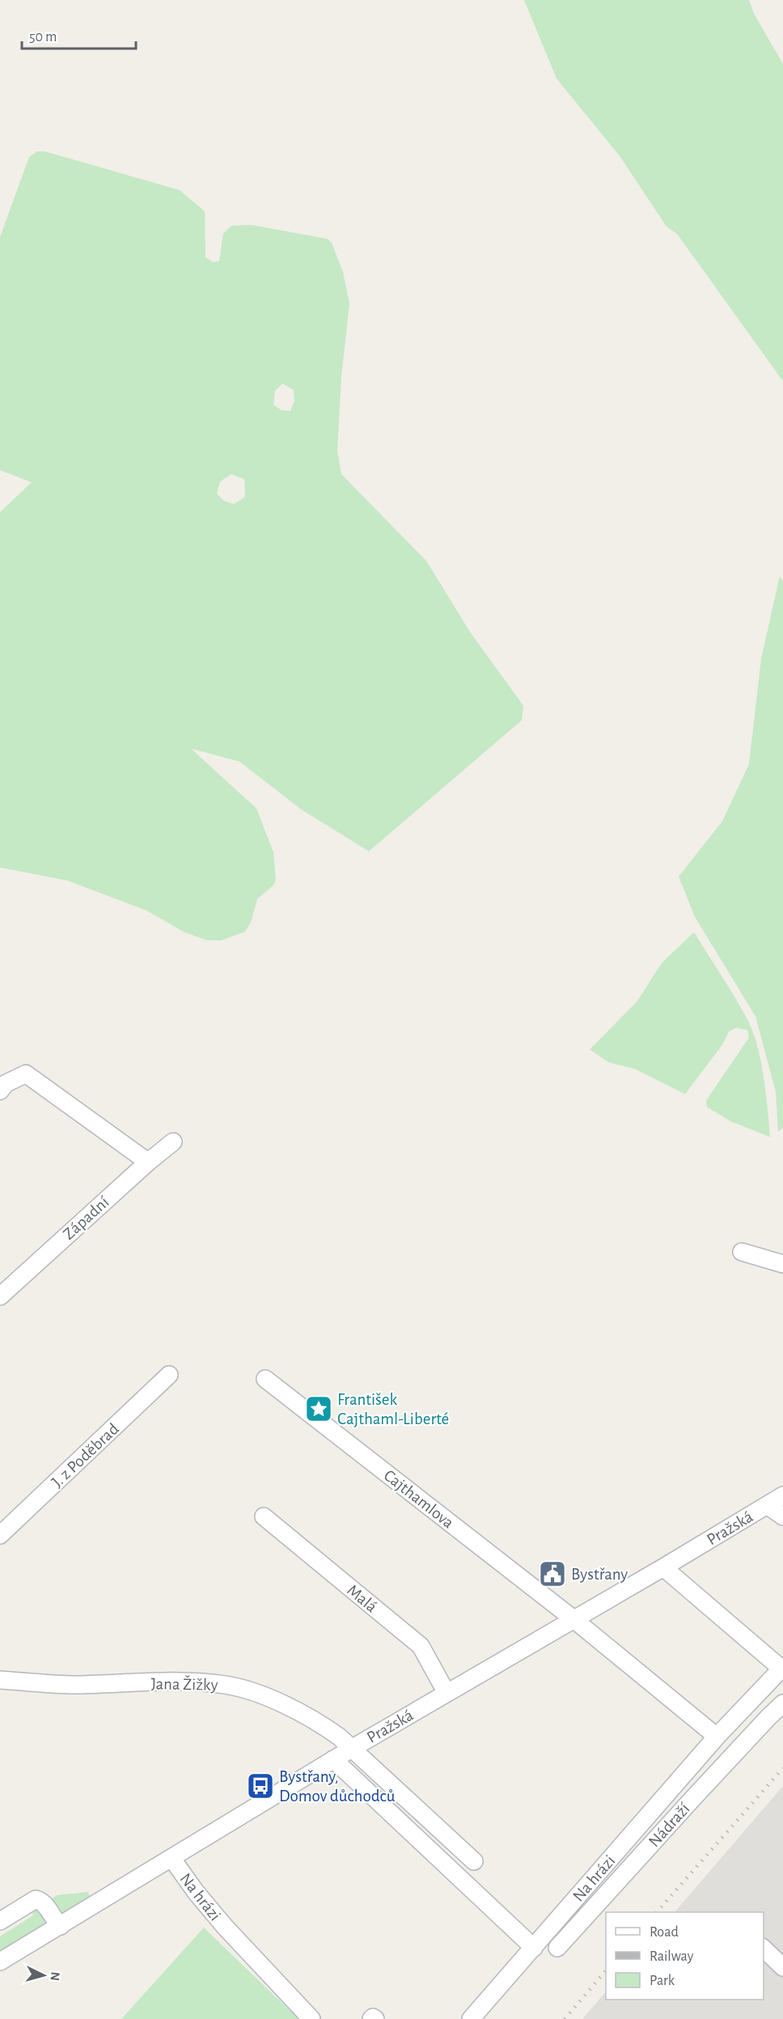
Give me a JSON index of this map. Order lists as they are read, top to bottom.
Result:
{
  "streets": {
    "street": [
      "Západní",
      "J. z Poděbrad",
      "Cajthamlova",
      "Pražská",
      "Malá",
      "Jana Žižky",
      "Nádraží",
      "Na hrázi"
    ]
  },
  "crossings": [
    ["Cajthamlova", "Pražská"],
    ["Pražská", "Malá"],
    ["Pražská", "Jana Žižky"],
    ["Pražská", "Na hrázi"]
  ],
  "places": {
    "place": ["František Cajthaml-Liberté"],
    "public building": ["Bystřany"],
    "bus stop": ["Bystřany, Domov důchodců"]
  },
  "legend": ["Road", "Railway", "Park"],
  "scale_bar": "50 m",
  "north": "right"
}
